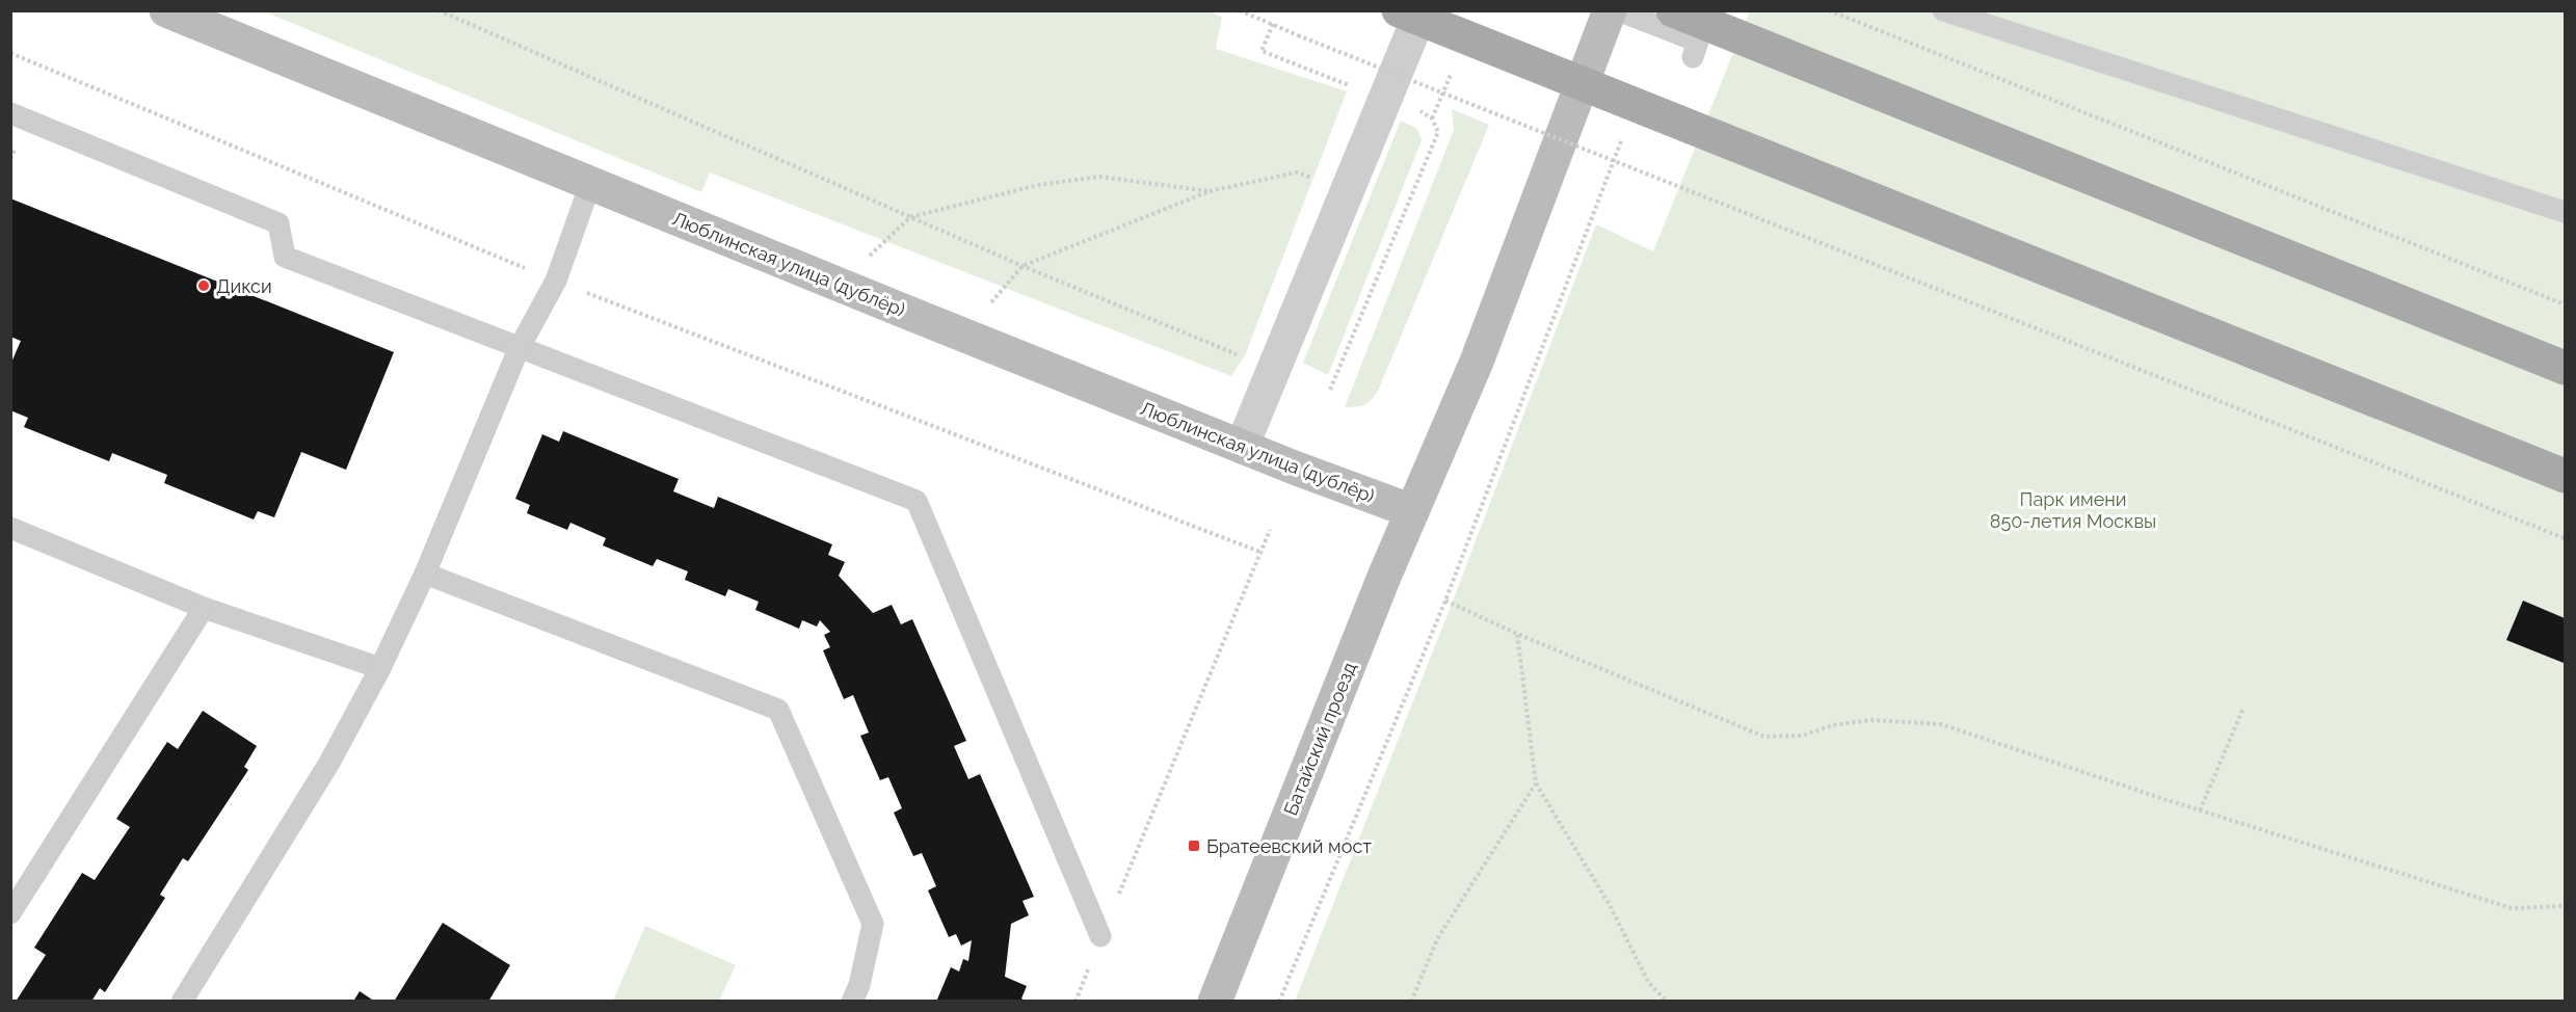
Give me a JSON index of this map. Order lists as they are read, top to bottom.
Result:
{
  "streets": {
    "street": ["Люблинская улица (дублёр)", "Батайский проезд"]
  },
  "crossings": [
    ["Люблинская улица (дублёр)", "Батайский проезд"]
  ],
  "parks": ["Парк имени 850-летия Москвы"],
  "places": {
    "other": ["Дикси"],
    "transit": ["Братеевский мост"]
  }
}
